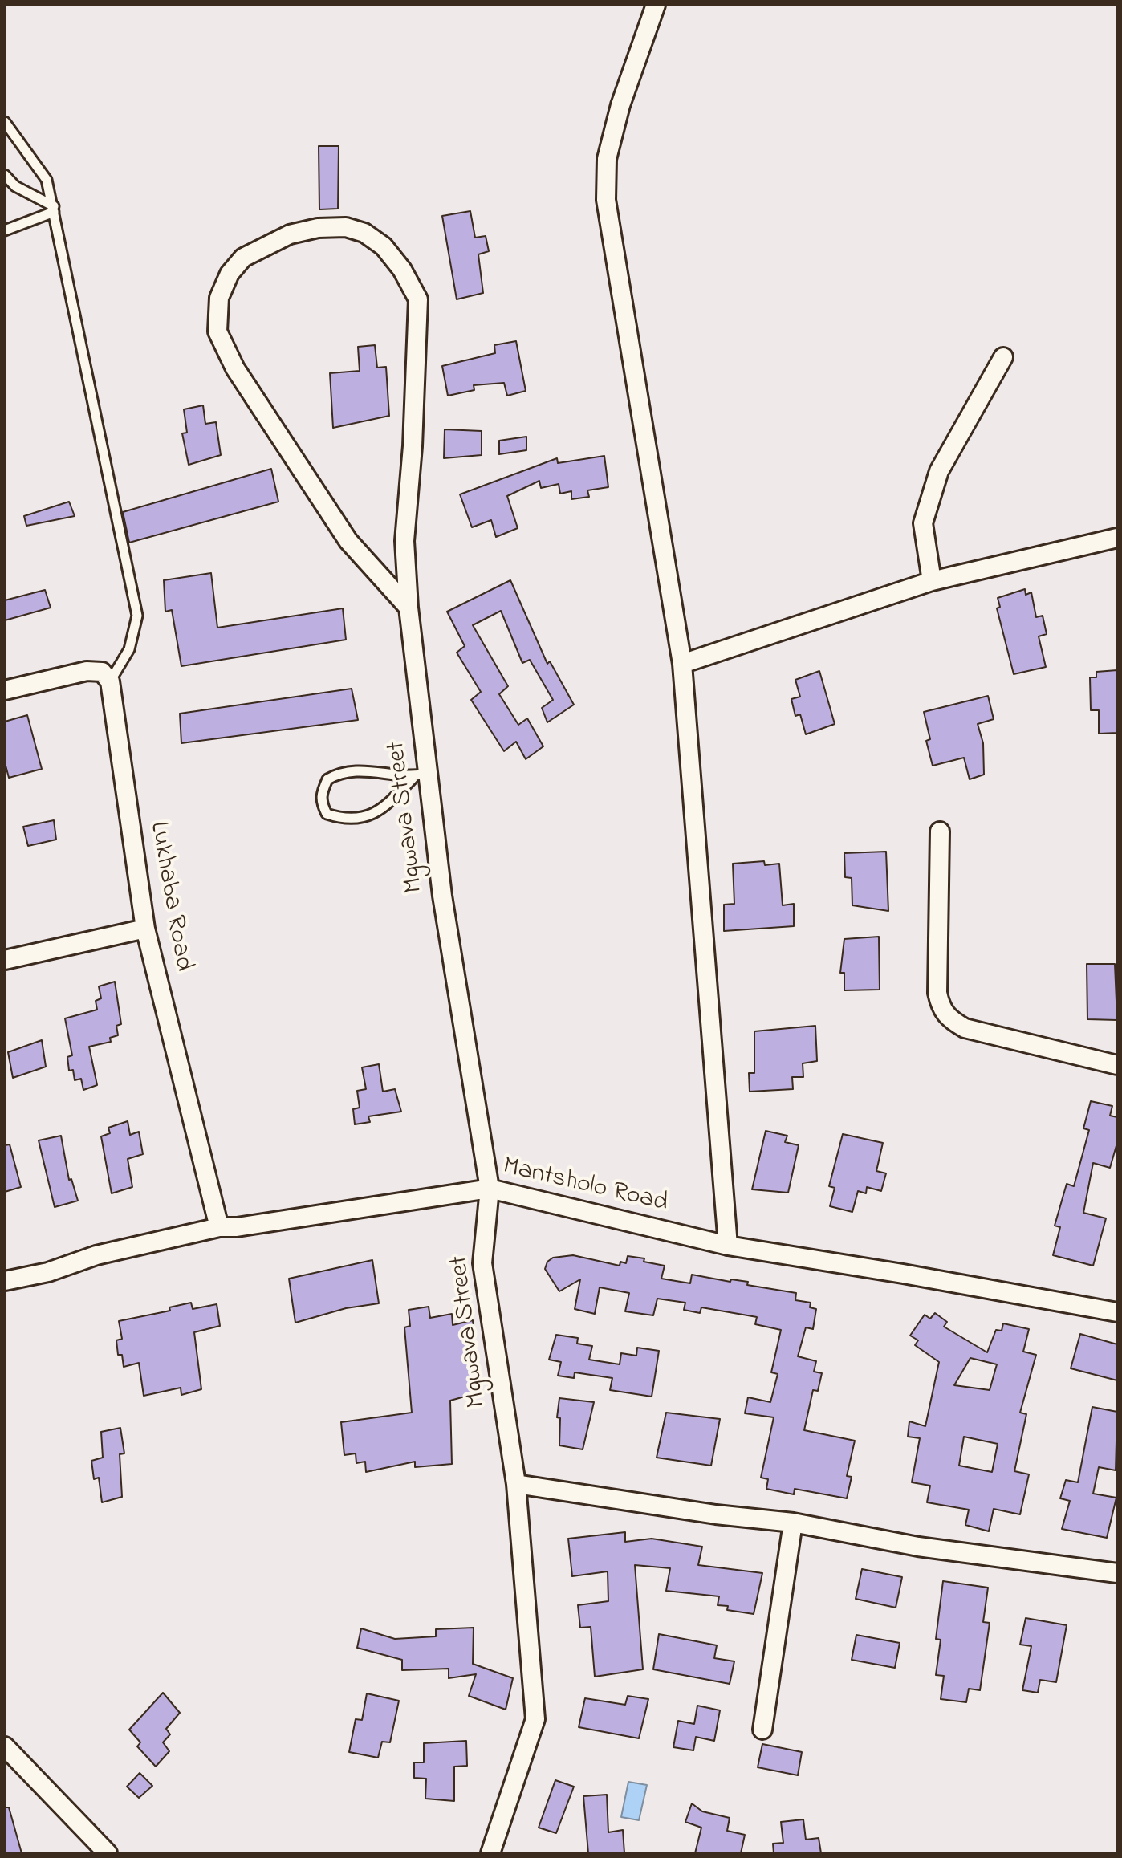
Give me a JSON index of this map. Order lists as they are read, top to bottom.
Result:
{
  "streets": {
    "street": ["Mgwava Street", "Lukhaba Road", "Mantsholo Road"]
  },
  "crossings": [
    ["Mgwava Street", "Mantsholo Road"],
    ["Lukhaba Road", "Mantsholo Road"]
  ]
}
